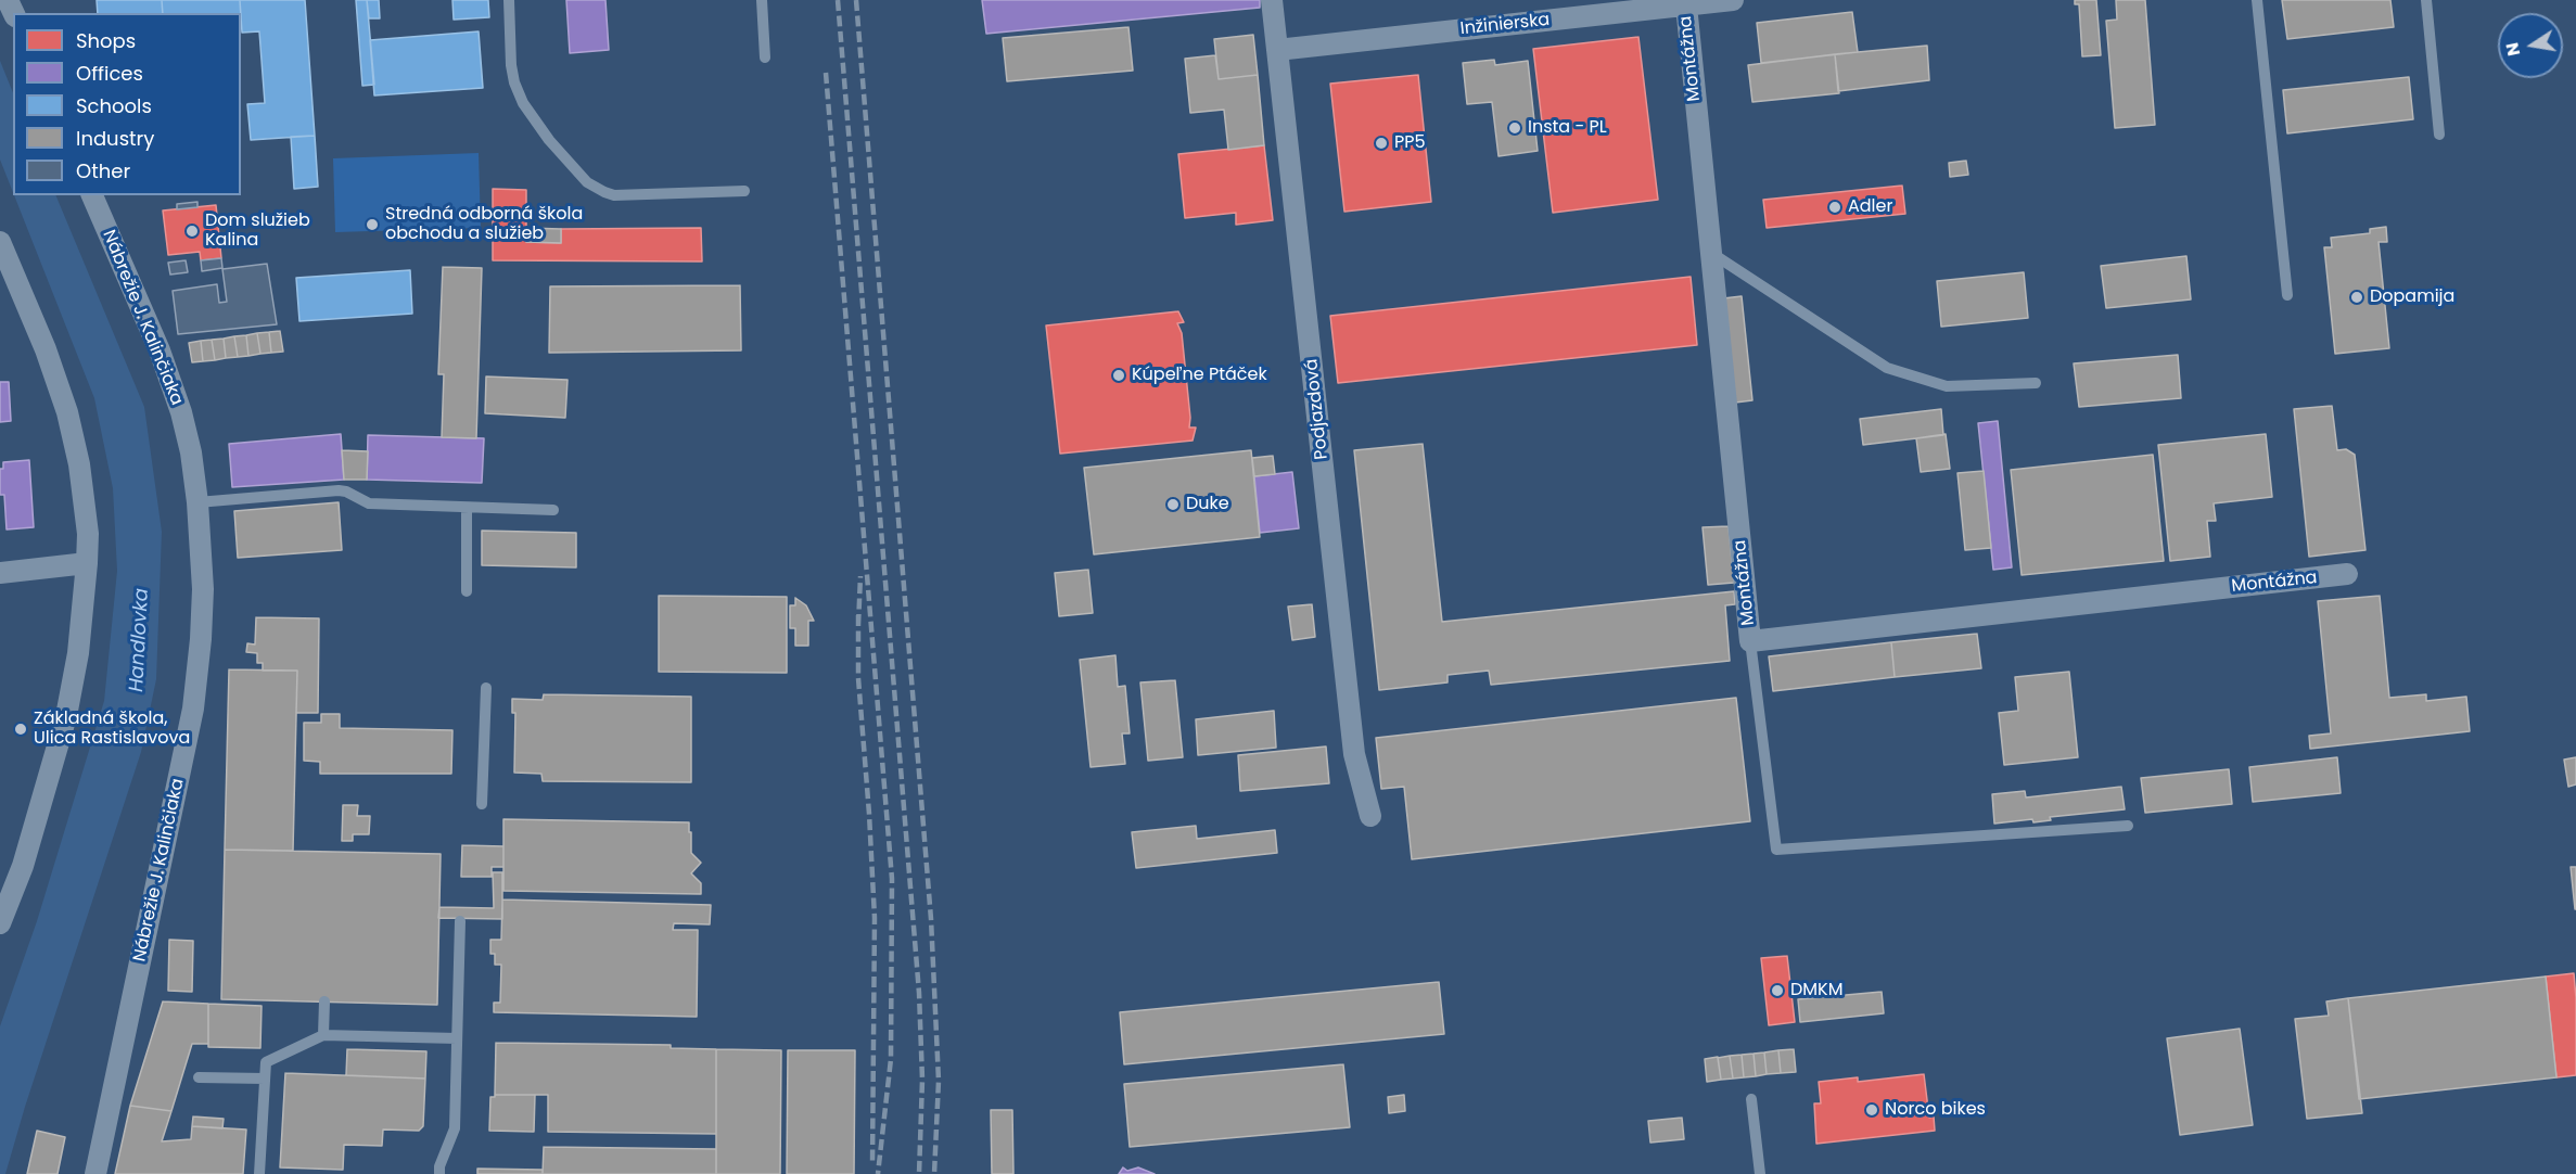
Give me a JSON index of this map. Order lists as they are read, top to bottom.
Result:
{
  "streets": {
    "street": [
      "Inžinierska",
      "Montážna",
      "Nábrežie J. Kalinčiaka",
      "Podjazdová"
    ]
  },
  "crossings": [
    ["Inžinierska", "Montážna"],
    ["Inžinierska", "Podjazdová"]
  ],
  "water": ["Handlovka"],
  "places": [
    "Insta - PL",
    "PP5",
    "Adler",
    "Stredná odborná škola obchodu a služieb",
    "Dom služieb Kalina",
    "Dopamija",
    "Kúpeľne Ptáček",
    "Duke",
    "Základná škola, Ulica Rastislavova",
    "DMKM",
    "Norco bikes"
  ],
  "legend": [
    "Shops",
    "Offices",
    "Schools",
    "Industry",
    "Other"
  ],
  "north": "left"
}
